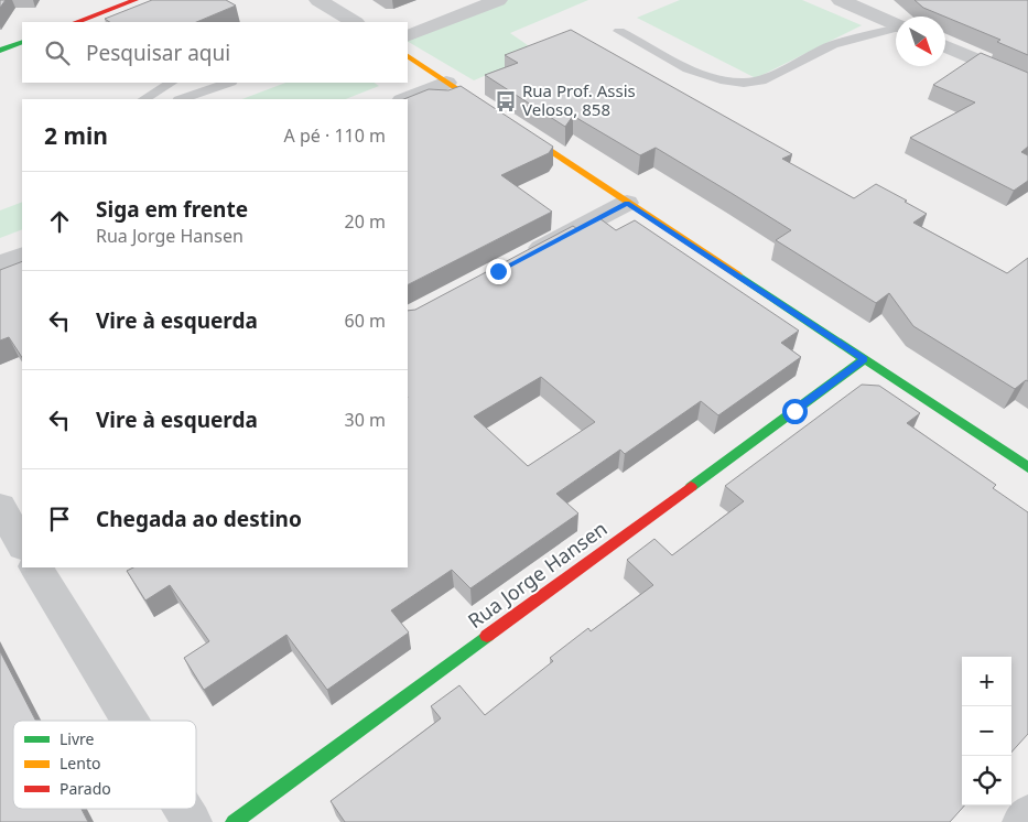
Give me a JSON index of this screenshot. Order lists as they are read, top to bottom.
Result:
{
  "streets": {
    "street": ["Rua Jorge Hansen"]
  },
  "places": {
    "bus stop": ["Rua Prof. Assis Veloso, 858"]
  },
  "legend": ["Livre", "Lento", "Parado"],
  "north": "bottom right",
  "page": {
    "search": "Pesquisar aqui",
    "heading": ["2 min", "A pé · 110 m"],
    "list": [
      ["Siga em frente", "Rua Jorge Hansen", "20 m"],
      ["Vire à esquerda", "60 m"],
      ["Vire à esquerda", "30 m"],
      "Chegada ao destino"
    ],
    "map_buttons": ["+", "−"]
  }
}
